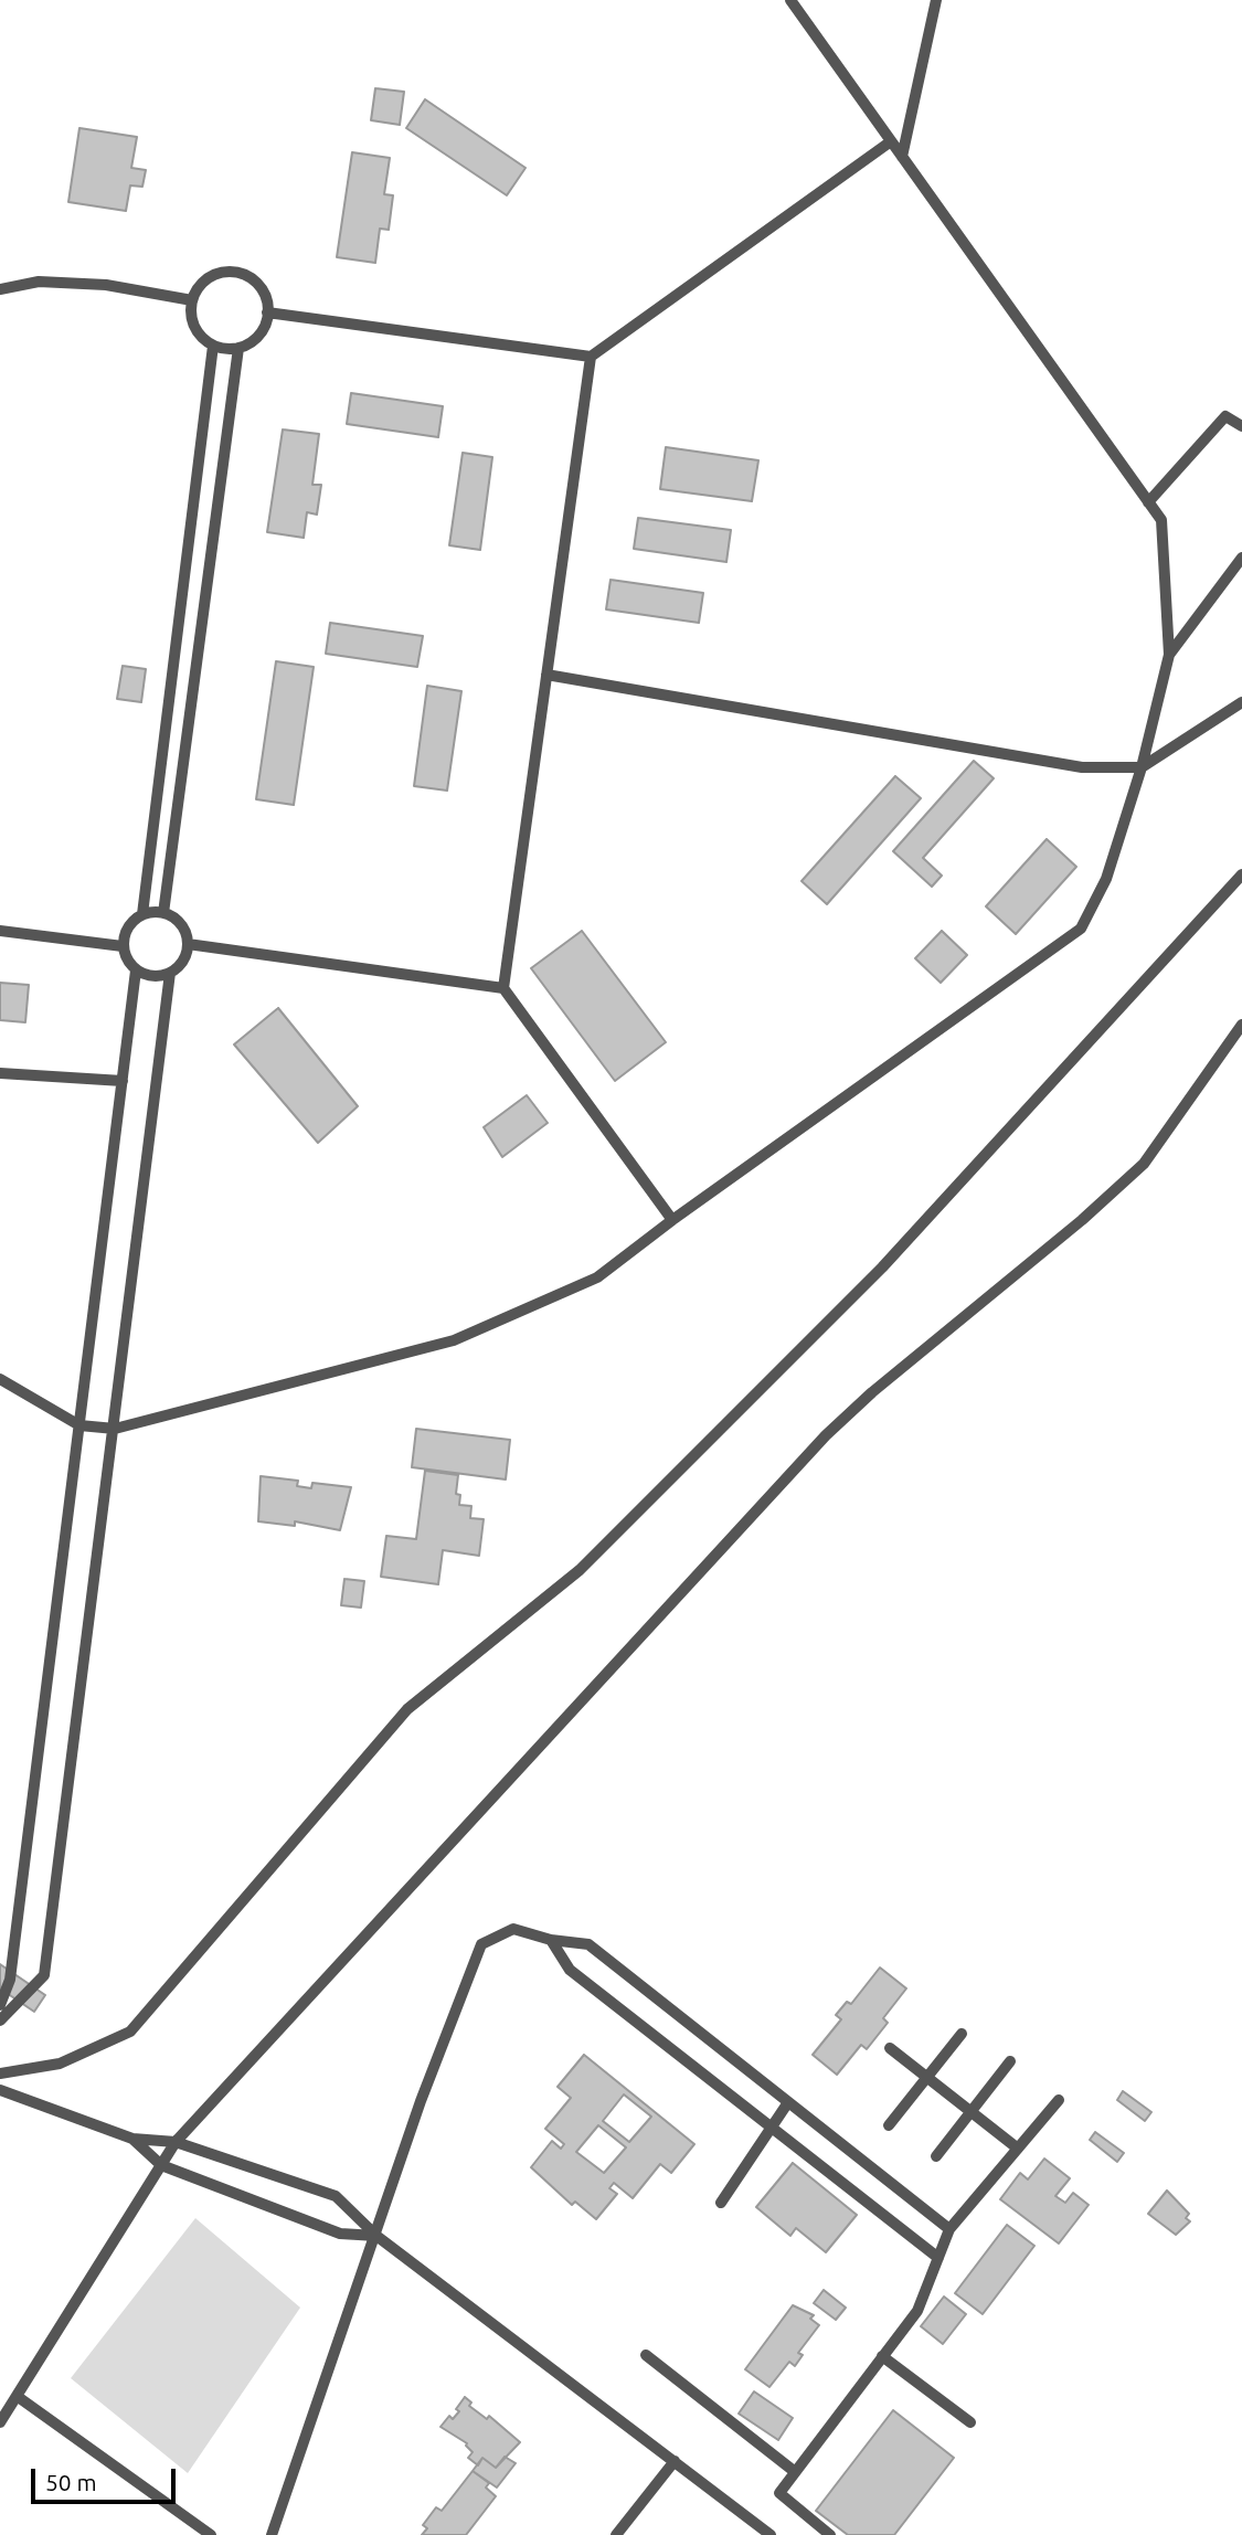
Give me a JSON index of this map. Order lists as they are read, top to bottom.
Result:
{
  "scale_bar": "50 m"
}
